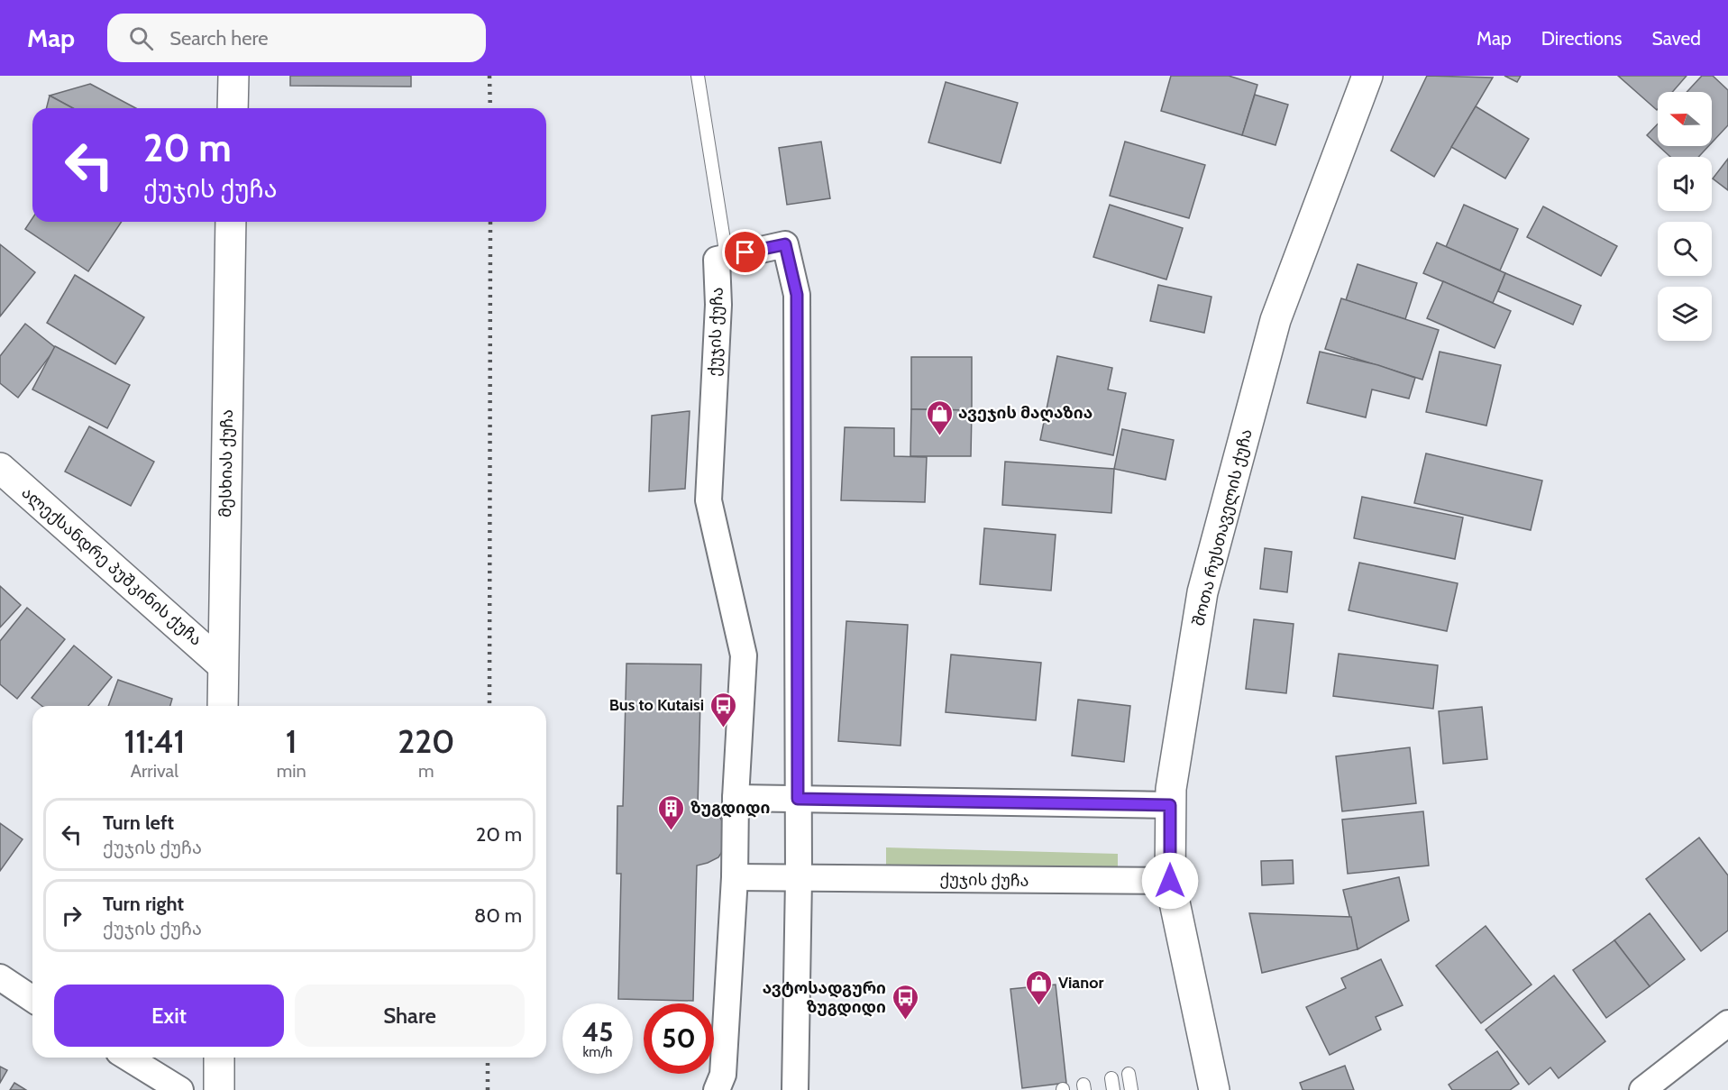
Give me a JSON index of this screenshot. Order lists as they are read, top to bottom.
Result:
{
  "streets": {
    "main road": ["მესხიას ქუჩა", "შოთა რუსთაველის ქუჩა", "ალექსანდრე პუშკინის ქუჩა"],
    "street": ["ქუჯის ქუჩა"]
  },
  "crossings": [
    ["ქუჯის ქუჩა", "შოთა რუსთაველის ქუჩა"],
    ["მესხიას ქუჩა", "ალექსანდრე პუშკინის ქუჩა"]
  ],
  "places": {
    "shop": ["ავეჯის მაღაზია", "Vianor"],
    "bus stop": ["Bus to Kutaisi", "ავტოსადგური ზუგდიდი"],
    "building": ["ზუგდიდი"]
  },
  "north": "left",
  "page": {
    "header": "Map",
    "search": "Search here",
    "nav": ["Map", "Directions", "Saved"],
    "turn": ["20 m", "ქუჯის ქუჩა"],
    "eta": [
      "11:41",
      "Arrival",
      "1",
      "min",
      "220",
      "m"
    ],
    "list": [
      {
        "name": "Turn left",
        "note": "ქუჯის ქუჩა",
        "value": "20 m"
      },
      {
        "name": "Turn right",
        "note": "ქუჯის ქუჩა",
        "value": "80 m"
      }
    ],
    "buttons": ["Exit", "Share"],
    "speed": "45 km/h",
    "limit": "50"
  }
}
